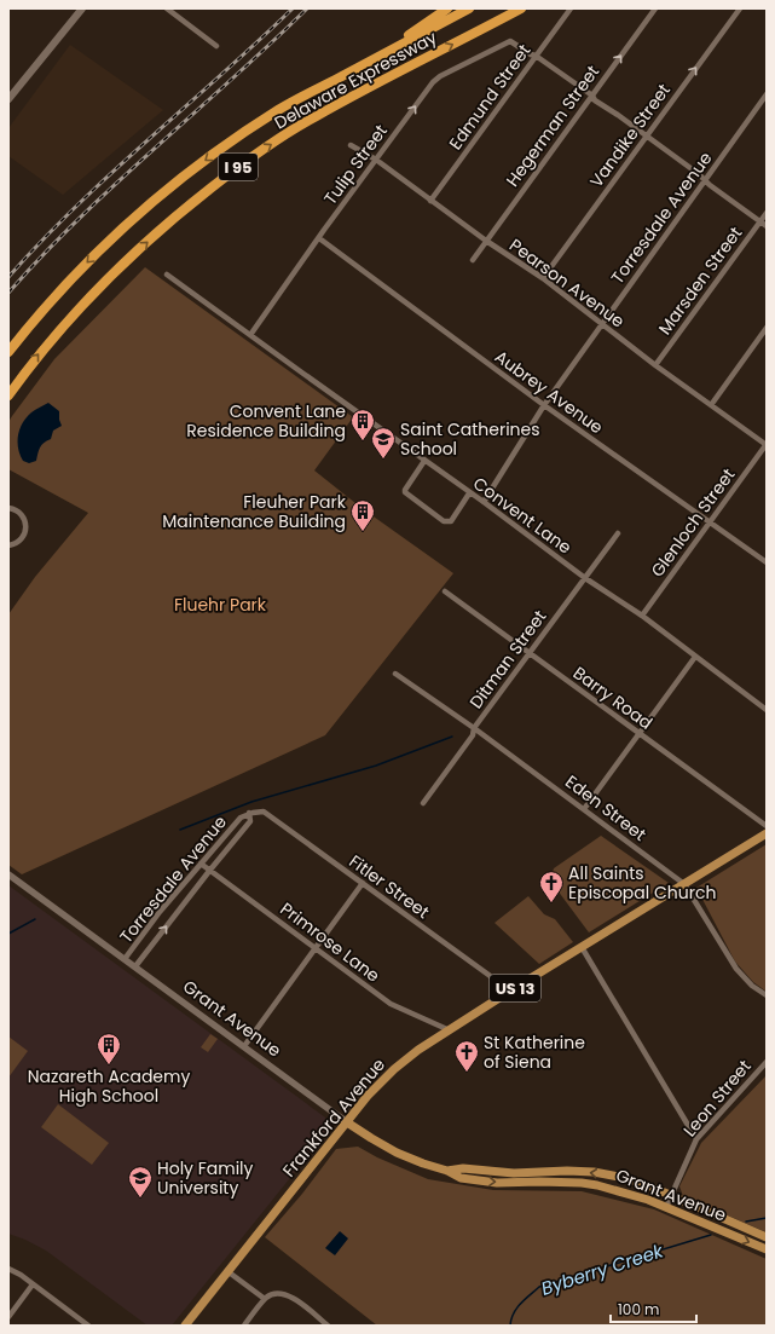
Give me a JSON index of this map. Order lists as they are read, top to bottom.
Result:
{
  "streets": {
    "highway": ["Delaware Expressway", "I 95"],
    "main road": ["US 13", "Grant Avenue", "Frankford Avenue"],
    "street": [
      "Edmund Street",
      "Hegerman Street",
      "Vandike Street",
      "Tulip Street",
      "Torresdale Avenue",
      "Marsden Street",
      "Pearson Avenue",
      "Aubrey Avenue",
      "Convent Lane",
      "Glenloch Street",
      "Ditman Street",
      "Barry Road",
      "Eden Street",
      "Fitler Street",
      "Primrose Lane",
      "Leon Street"
    ]
  },
  "crossings": [
    ["Edmund Street", "Tulip Street"],
    ["Edmund Street", "Pearson Avenue"],
    ["Hegerman Street", "Pearson Avenue"],
    ["Vandike Street", "Pearson Avenue"],
    ["Tulip Street", "Pearson Avenue"],
    ["Tulip Street", "Aubrey Avenue"],
    ["Tulip Street", "Convent Lane"],
    ["Torresdale Avenue", "Pearson Avenue"],
    ["Torresdale Avenue", "Aubrey Avenue"],
    ["Torresdale Avenue", "Convent Lane"],
    ["Torresdale Avenue", "Fitler Street"],
    ["Torresdale Avenue", "Primrose Lane"],
    ["Torresdale Avenue", "Grant Avenue"],
    ["Marsden Street", "Pearson Avenue"],
    ["Pearson Avenue", "Glenloch Street"],
    ["Aubrey Avenue", "Glenloch Street"],
    ["Convent Lane", "Glenloch Street"],
    ["Convent Lane", "Ditman Street"],
    ["Ditman Street", "Barry Road"],
    ["Ditman Street", "Eden Street"],
    ["Eden Street", "Frankford Avenue"],
    ["Fitler Street", "Frankford Avenue"],
    ["Primrose Lane", "Frankford Avenue"],
    ["Grant Avenue", "Leon Street"],
    ["Grant Avenue", "Frankford Avenue"]
  ],
  "one_way": ["Vandike Street", "Tulip Street"],
  "water": ["Byberry Creek"],
  "parks": ["Fluehr Park"],
  "places": {
    "building": ["Convent Lane Residence Building", "Fleuher Park Maintenance Building", "Nazareth Academy High School"],
    "school or university": ["Saint Catherines School", "Holy Family University"],
    "church": ["All Saints Episcopal Church", "St Katherine of Siena"]
  },
  "scale_bar": "100 m"
}
